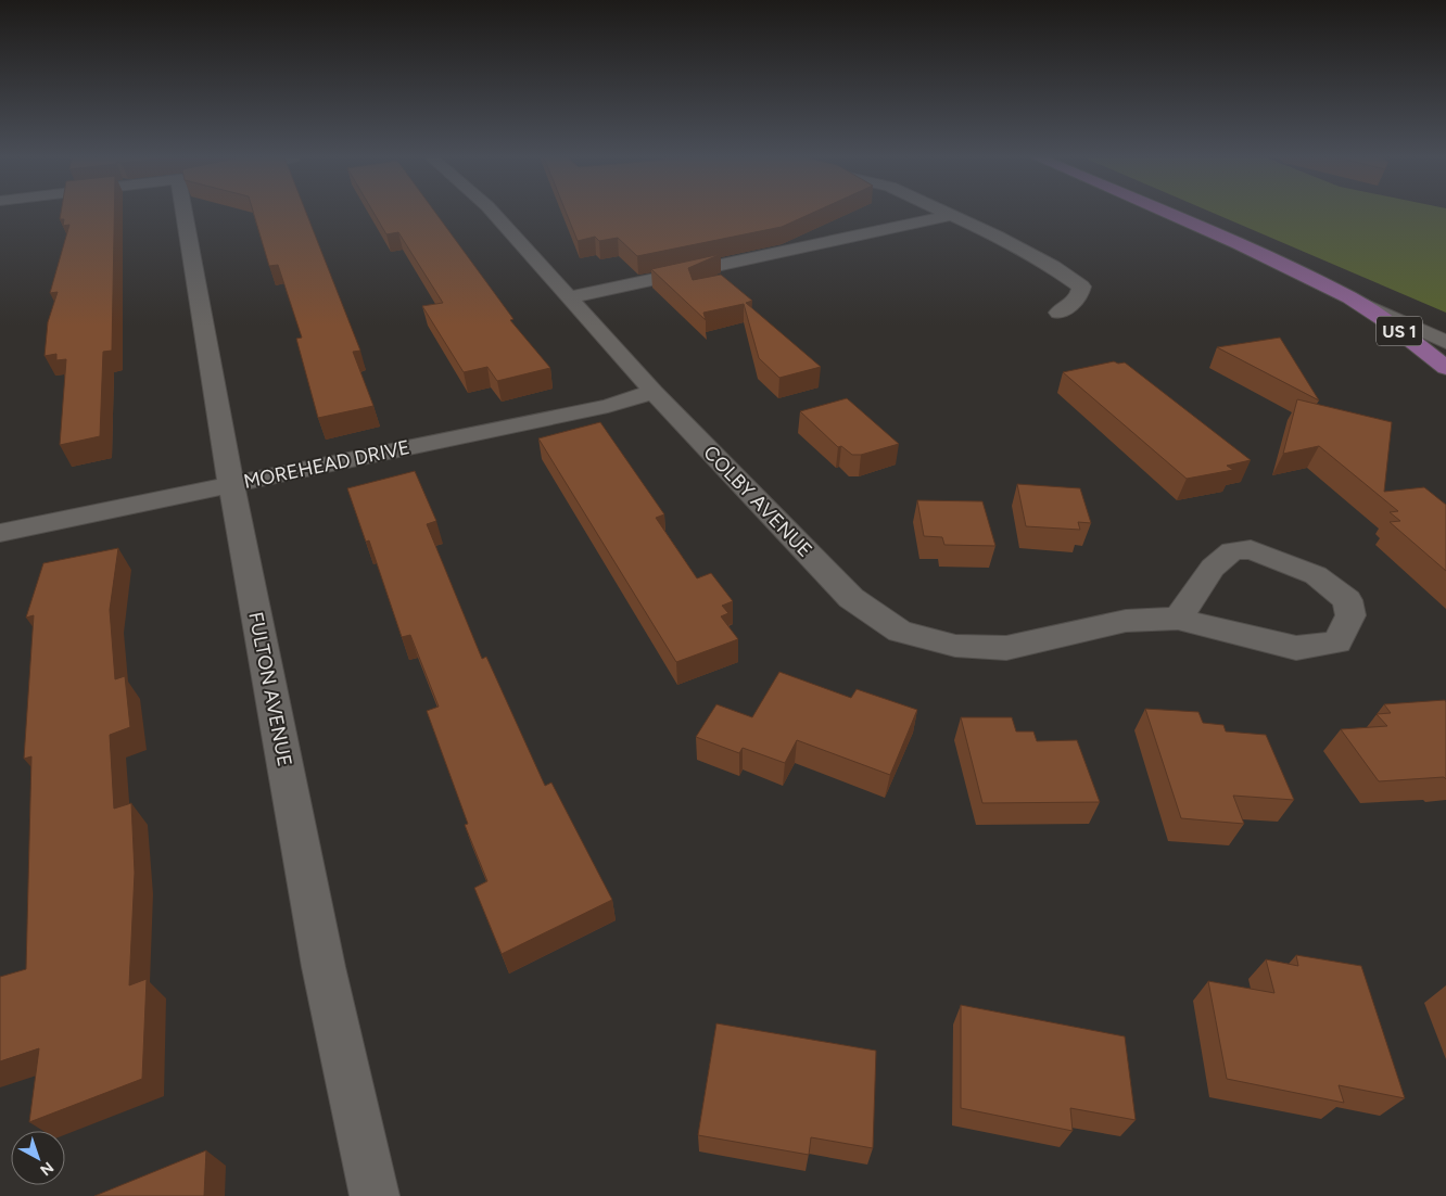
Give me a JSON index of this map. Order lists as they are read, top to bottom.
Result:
{
  "streets": {
    "main road": ["US 1"],
    "street": ["MOREHEAD DRIVE", "COLBY AVENUE", "FULTON AVENUE"]
  },
  "crossings": [
    ["MOREHEAD DRIVE", "COLBY AVENUE"],
    ["MOREHEAD DRIVE", "FULTON AVENUE"]
  ],
  "north": "bottom right"
}
